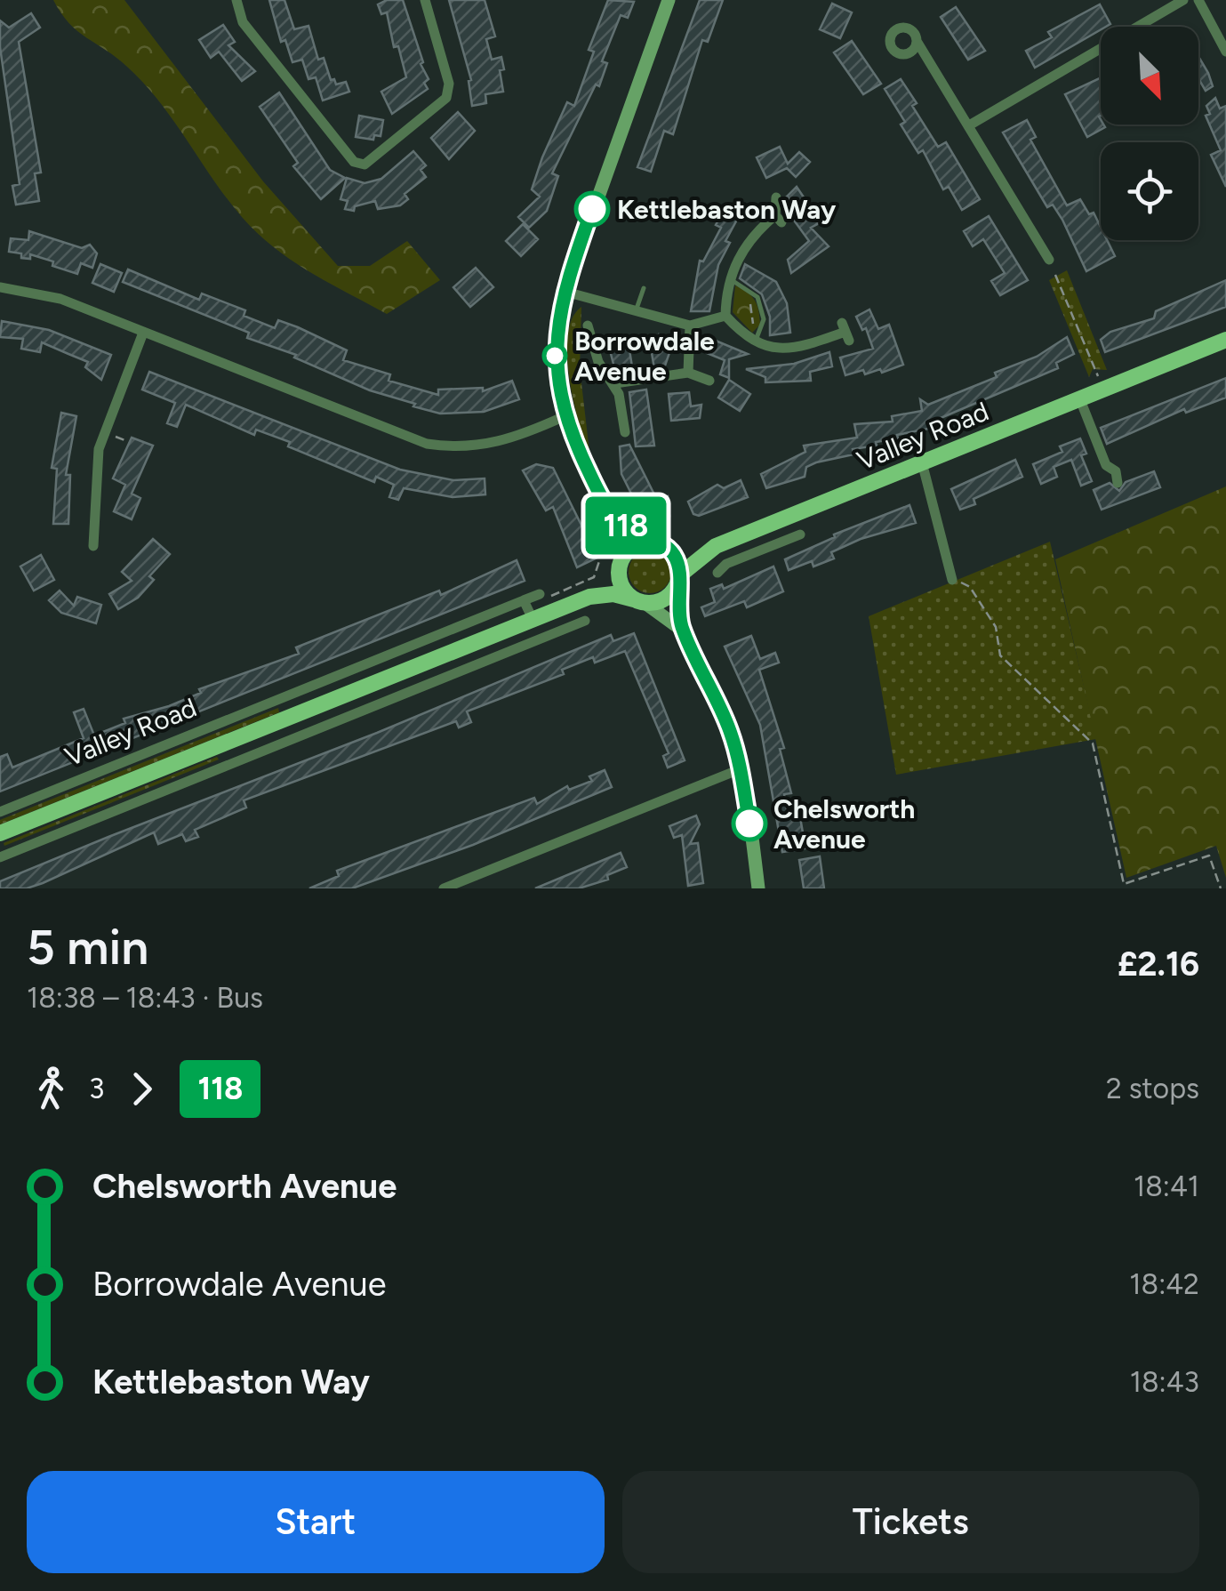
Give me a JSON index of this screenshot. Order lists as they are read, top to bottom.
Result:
{
  "streets": {
    "main road": ["Valley Road"]
  },
  "places": ["Kettlebaston Way", "Borrowdale Avenue", "Chelsworth Avenue"],
  "lines": ["bus line 118"],
  "north": "bottom right",
  "page": {
    "on_map": "118",
    "heading": ["5 min", "18:38 – 18:43 · Bus", "£2.16"],
    "legs": ["3", "118", "2 stops"],
    "list": [
      {
        "name": "Chelsworth Avenue",
        "value": "18:41"
      },
      {
        "name": "Borrowdale Avenue",
        "value": "18:42"
      },
      {
        "name": "Kettlebaston Way",
        "value": "18:43"
      }
    ],
    "buttons": ["Start", "Tickets"]
  }
}
